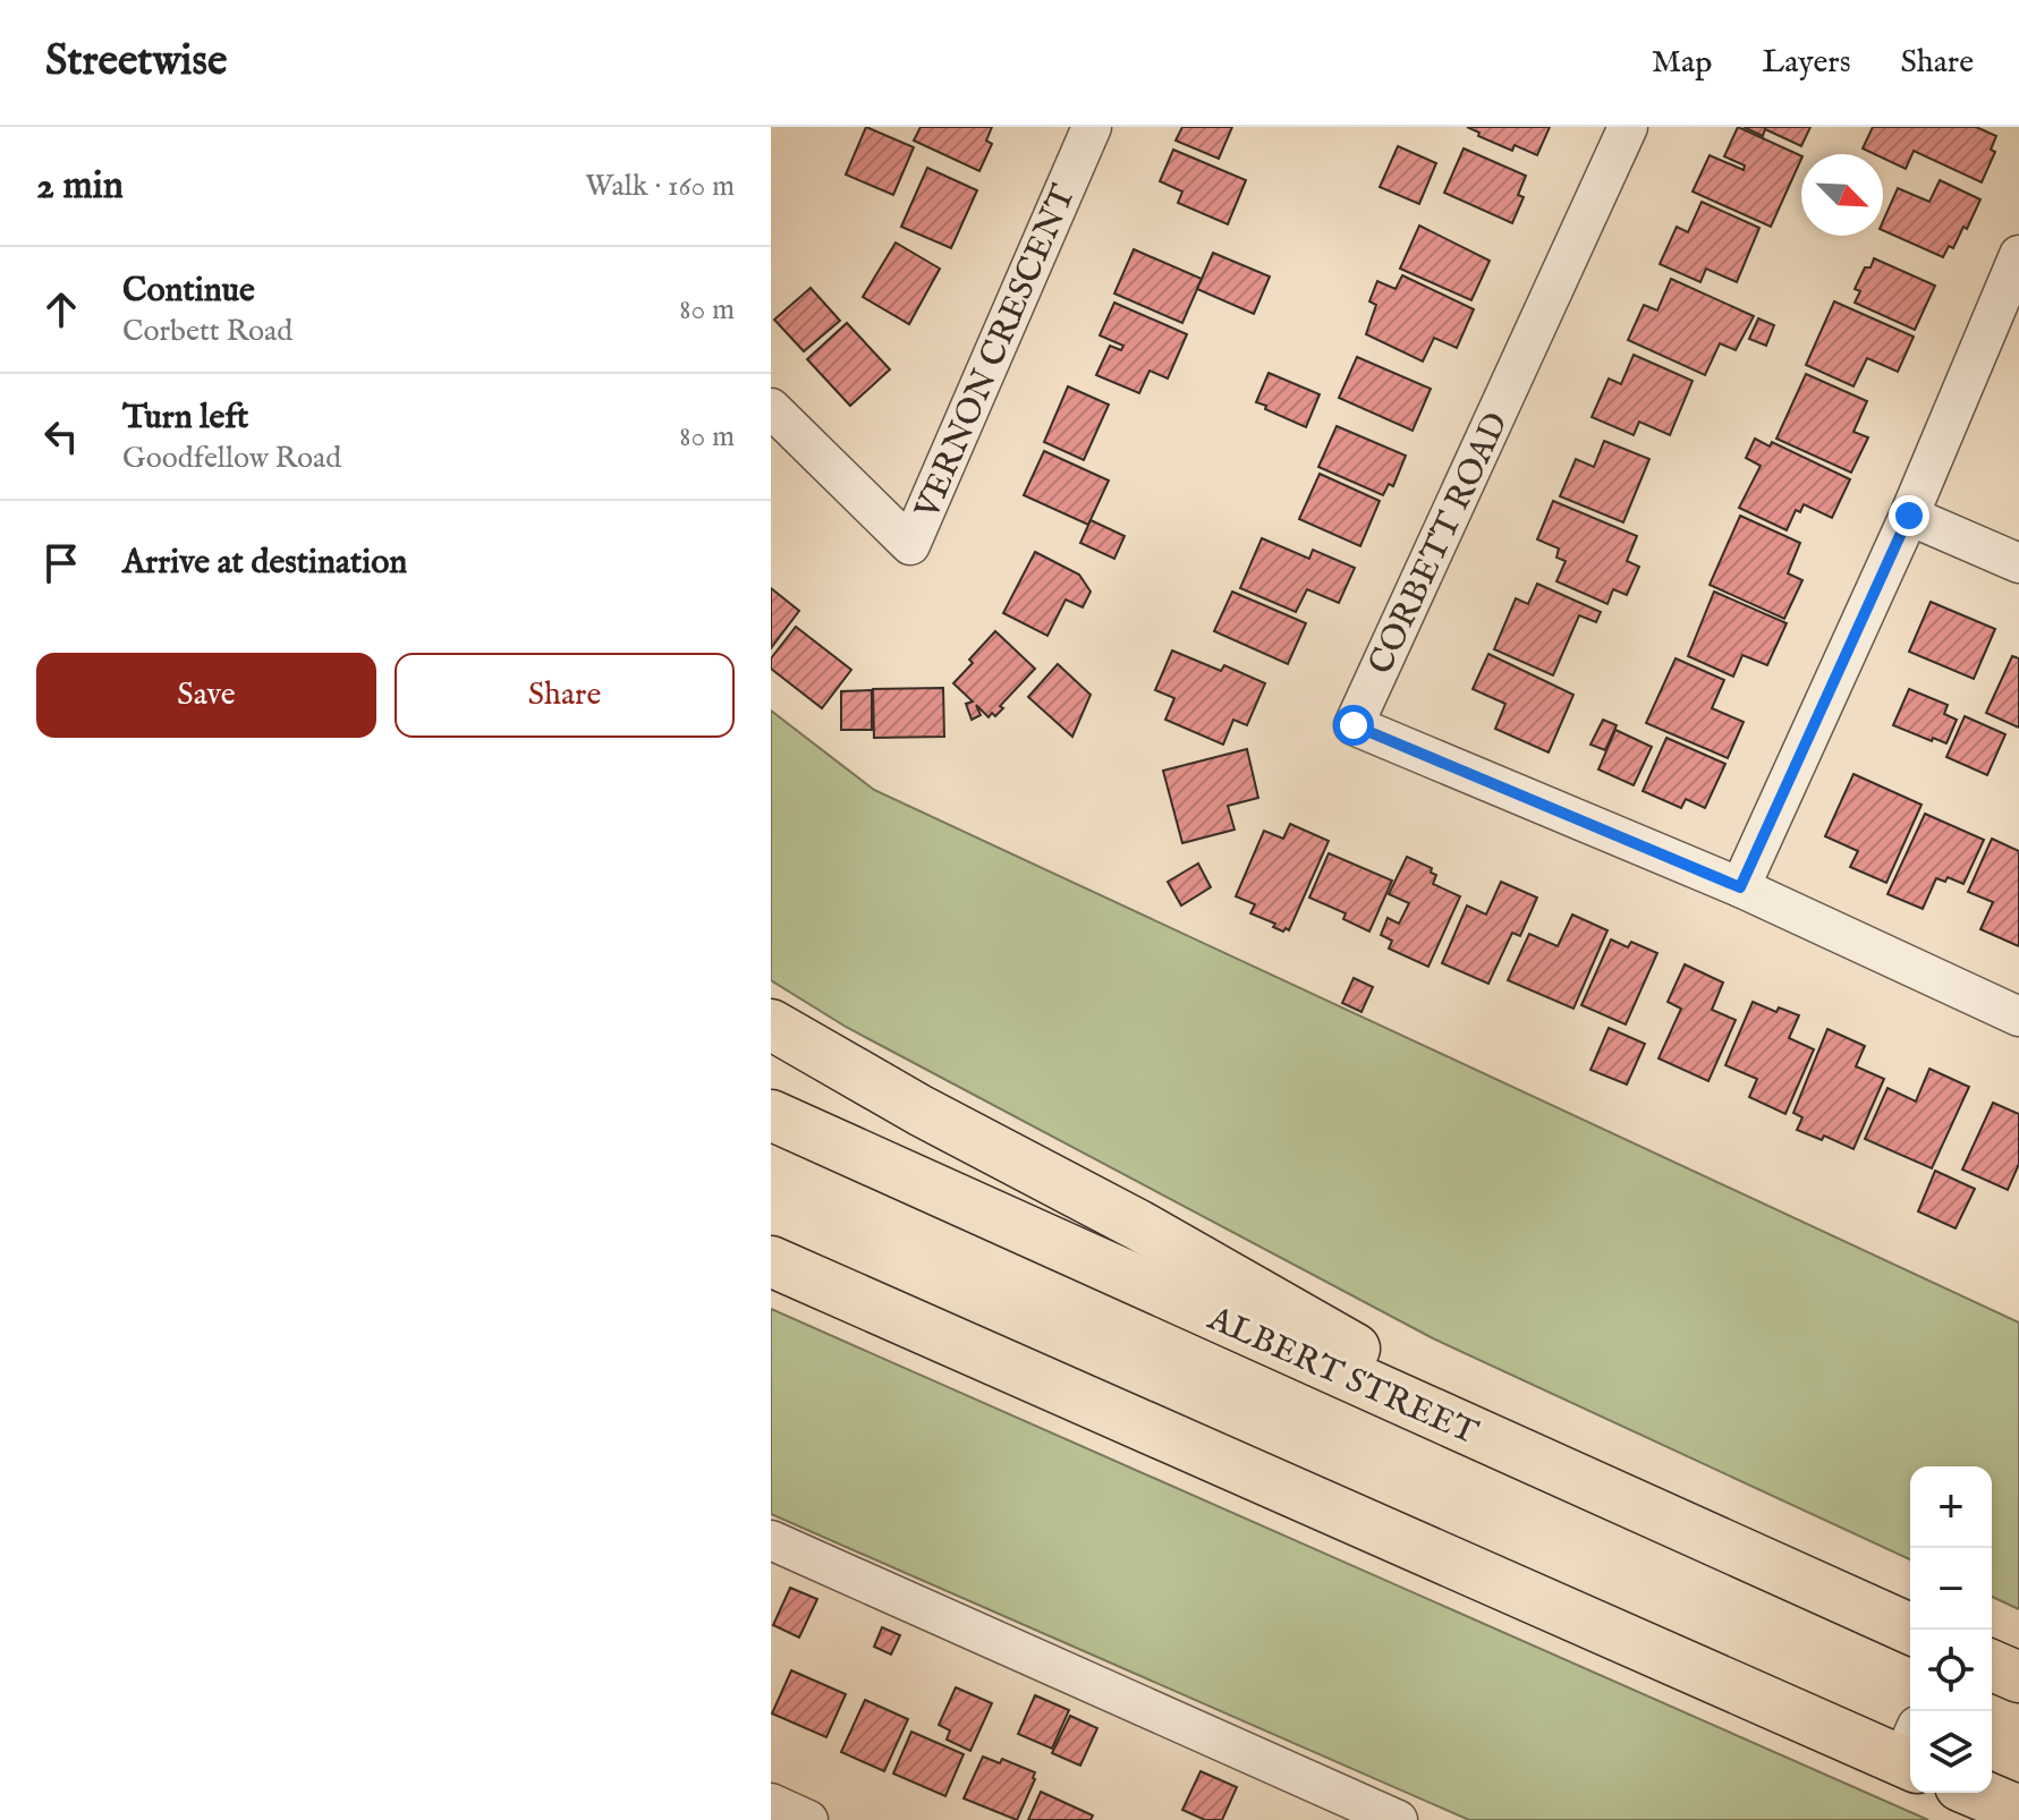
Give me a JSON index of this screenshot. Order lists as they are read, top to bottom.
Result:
{
  "streets": {
    "highway": ["ALBERT STREET"],
    "street": ["VERNON CRESCENT", "CORBETT ROAD"]
  },
  "north": "bottom right",
  "page": {
    "header": "Streetwise",
    "nav": ["Map", "Layers", "Share"],
    "heading": ["2 min", "Walk · 160 m"],
    "list": [
      ["Continue", "Corbett Road", "80 m"],
      ["Turn left", "Goodfellow Road", "80 m"],
      "Arrive at destination"
    ],
    "buttons": ["Save", "Share"],
    "map_buttons": ["+", "−"]
  }
}
